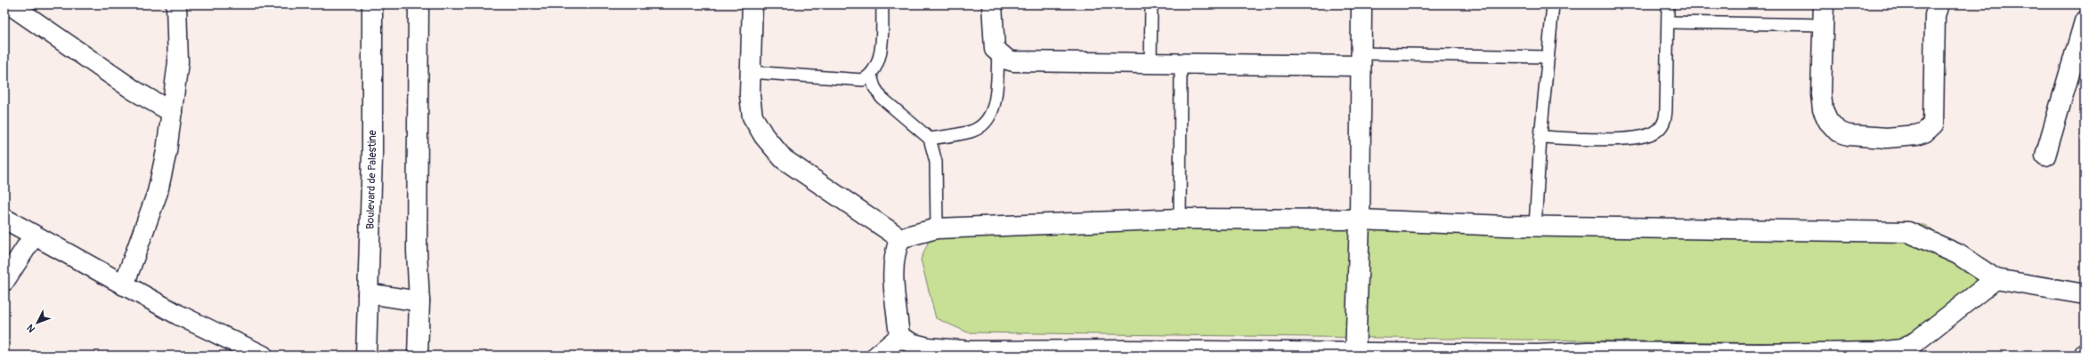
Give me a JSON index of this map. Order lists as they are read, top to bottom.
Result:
{
  "streets": {
    "street": ["Boulevard de Palestine"]
  },
  "north": "bottom left"
}
